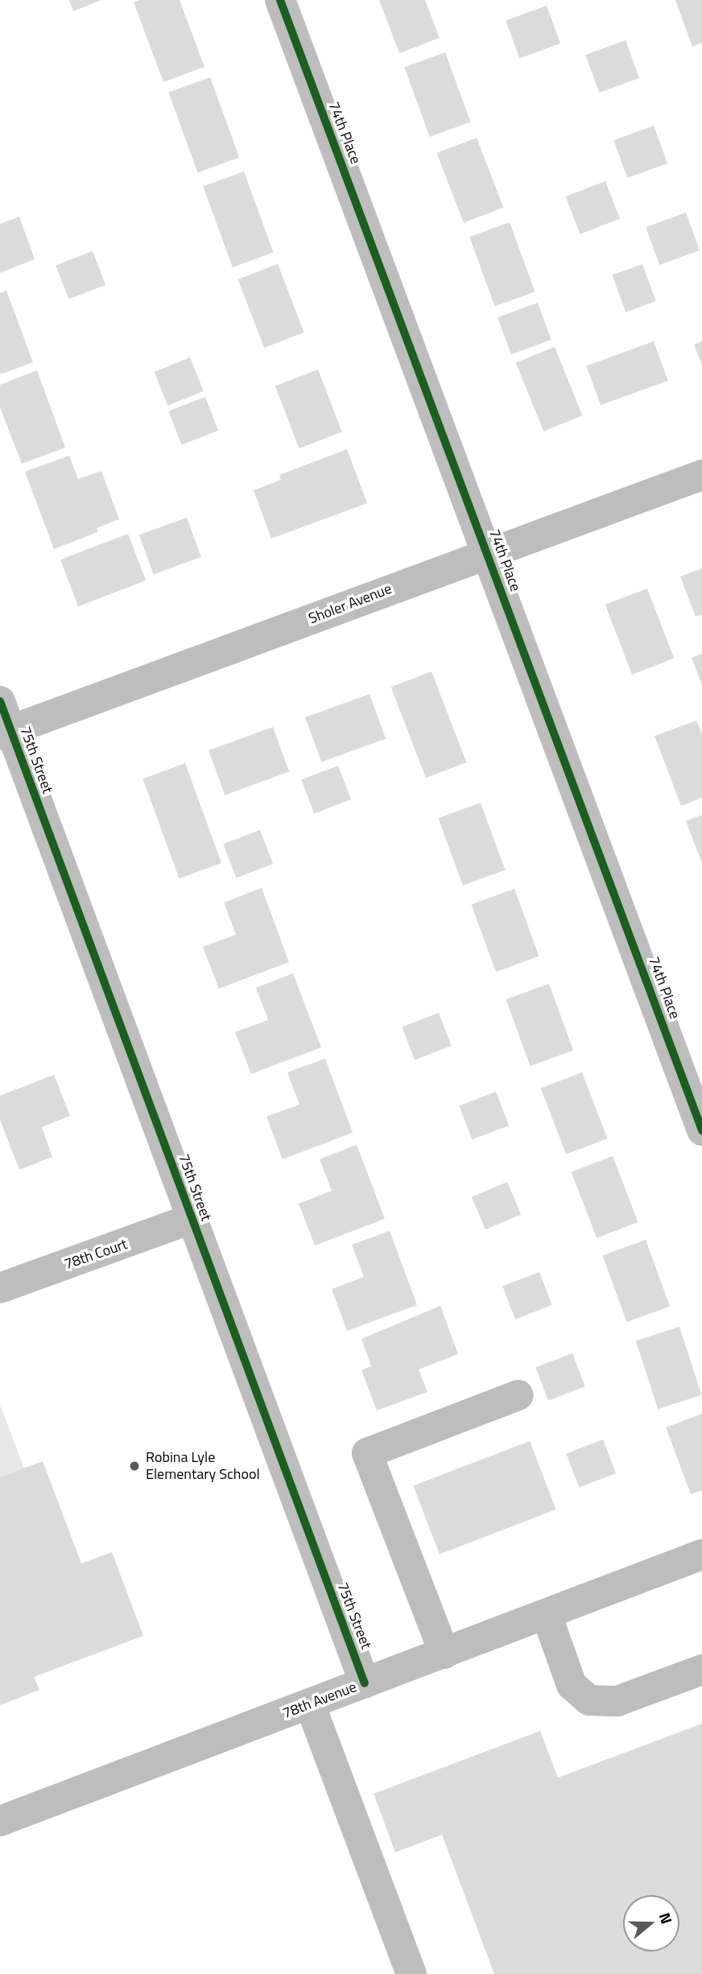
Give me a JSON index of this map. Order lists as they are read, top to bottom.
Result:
{
  "streets": {
    "street": [
      "74th Place",
      "Sholer Avenue",
      "75th Street",
      "78th Court",
      "78th Avenue"
    ]
  },
  "crossings": [
    ["74th Place", "Sholer Avenue"],
    ["Sholer Avenue", "75th Street"],
    ["75th Street", "78th Court"],
    ["75th Street", "78th Avenue"]
  ],
  "places": ["Robina Lyle Elementary School"],
  "north": "right"
}
